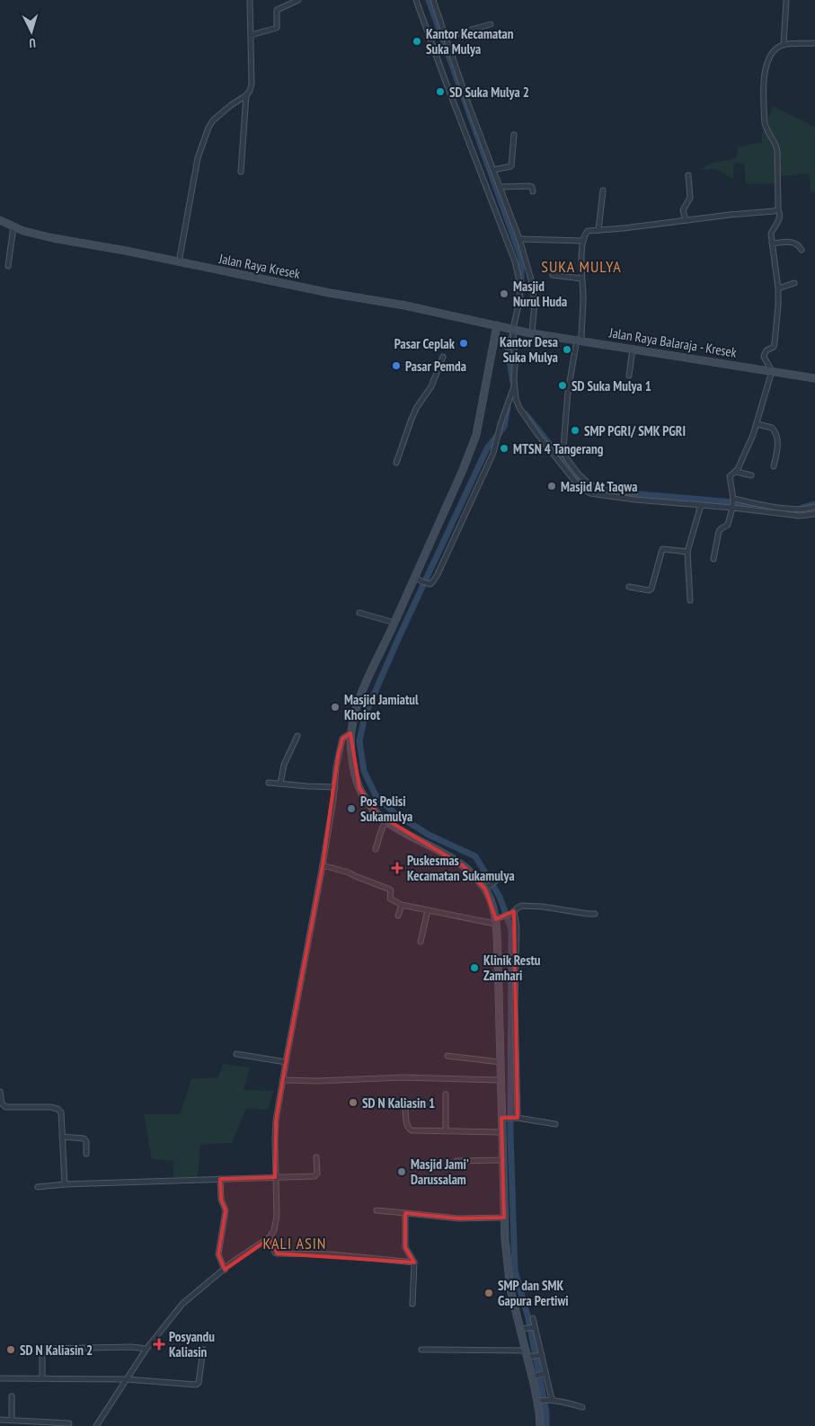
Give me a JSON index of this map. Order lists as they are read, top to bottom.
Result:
{
  "streets": {
    "main road": ["Jalan Raya Kresek", "Jalan Raya Balaraja - Kresek"]
  },
  "crossings": [
    ["Jalan Raya Kresek", "Jalan Raya Balaraja - Kresek"]
  ],
  "districts": ["SUKA MULYA", "KALI ASIN"],
  "places": {
    "other": [
      "Kantor Kecamatan Suka Mulya",
      "SD Suka Mulya 2",
      "Masjid Nurul Huda",
      "Pasar Ceplak",
      "Kantor Desa Suka Mulya",
      "Pasar Pemda",
      "SD Suka Mulya 1",
      "SMP PGRI/ SMK PGRI",
      "MTSN 4 Tangerang",
      "Masjid At Taqwa",
      "Masjid Jamiatul Khoirot",
      "Pos Polisi Sukamulya",
      "Klinik Restu Zamhari",
      "SD N Kaliasin 1",
      "Masjid Jami' Darussalam",
      "SMP dan SMK Gapura Pertiwi",
      "SD N Kaliasin 2"
    ],
    "health": ["Puskesmas Kecamatan Sukamulya", "Posyandu Kaliasin"]
  },
  "north": "bottom"
}
